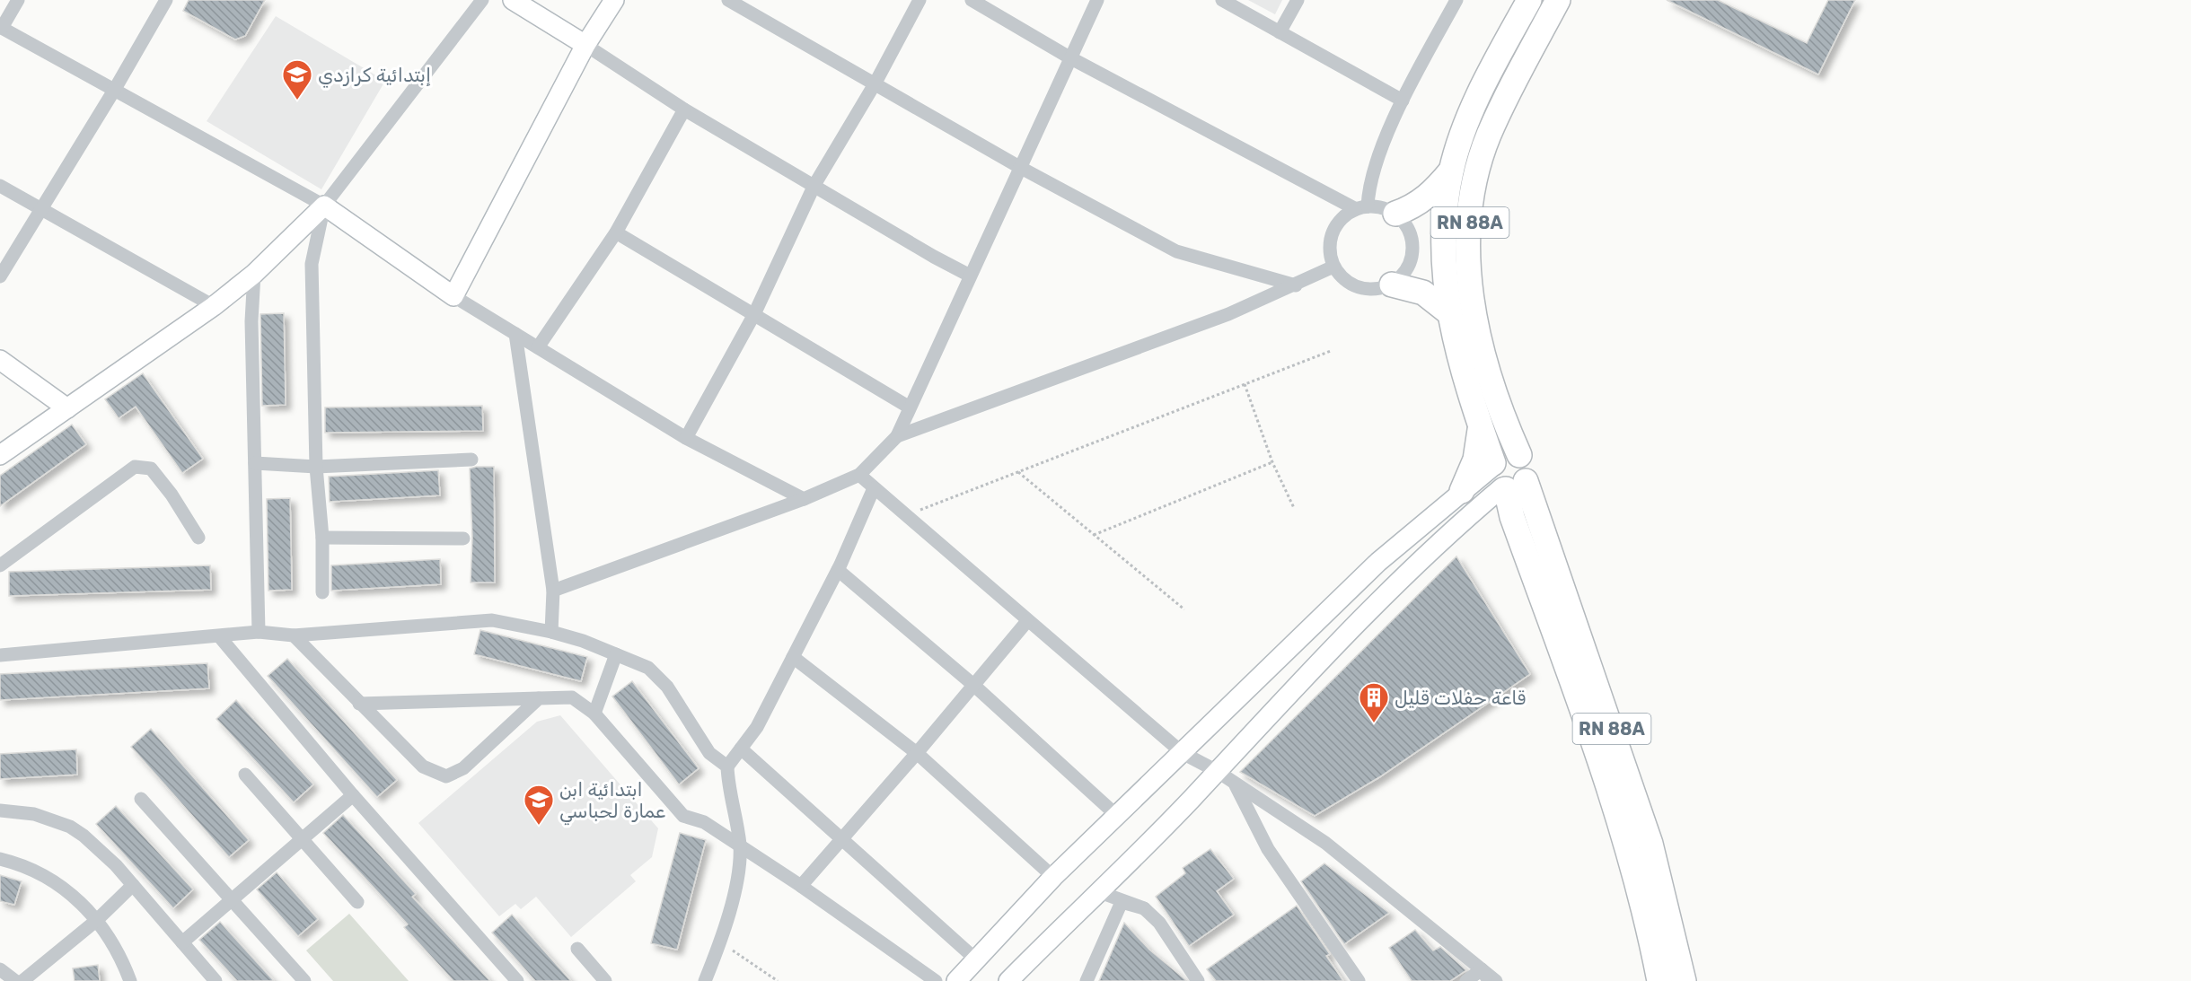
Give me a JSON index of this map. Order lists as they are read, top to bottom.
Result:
{
  "streets": {
    "highway": ["RN 88A"]
  },
  "places": {
    "school or university": ["إبتدائية كرازدي", "ابتدائية ابن عمارة لحباسي"],
    "building": ["قاعة حفلات قليل"]
  }
}
